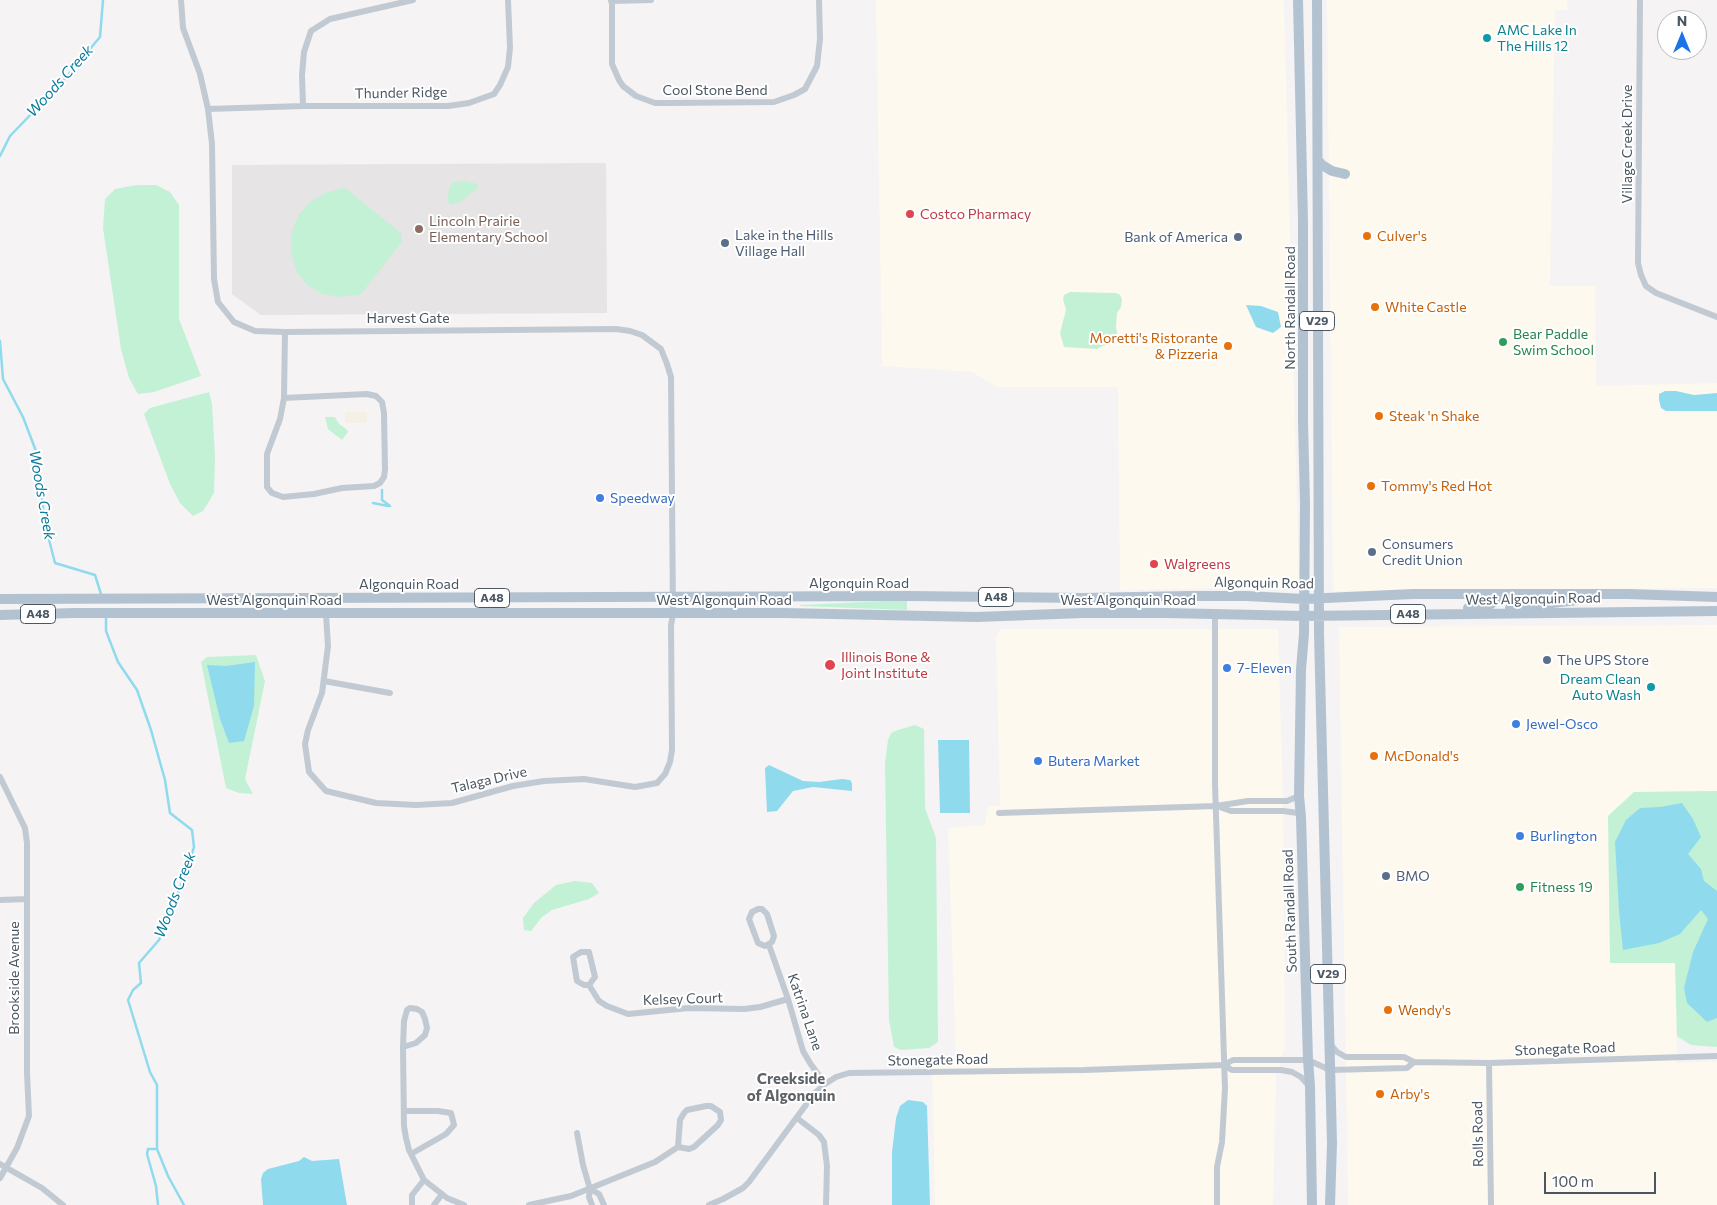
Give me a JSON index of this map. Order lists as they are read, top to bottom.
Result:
{
  "streets": {
    "main road": [
      "North Randall Road",
      "V29",
      "Algonquin Road",
      "A48",
      "West Algonquin Road",
      "South Randall Road"
    ],
    "street": [
      "Cool Stone Bend",
      "Thunder Ridge",
      "Village Creek Drive",
      "Harvest Gate",
      "Talaga Drive",
      "Brookside Avenue",
      "Kelsey Court",
      "Katrina Lane",
      "Stonegate Road",
      "Rolls Road"
    ]
  },
  "crossings": [
    ["Thunder Ridge", "Harvest Gate"],
    ["North Randall Road", "V29"],
    ["North Randall Road", "Algonquin Road"],
    ["North Randall Road", "West Algonquin Road"],
    ["North Randall Road", "South Randall Road"],
    ["Harvest Gate", "Algonquin Road"],
    ["Harvest Gate", "Talaga Drive"],
    ["V29", "West Algonquin Road"],
    ["V29", "Stonegate Road"],
    ["Algonquin Road", "Talaga Drive"],
    ["West Algonquin Road", "Talaga Drive"],
    ["West Algonquin Road", "South Randall Road"],
    ["South Randall Road", "Stonegate Road"],
    ["Kelsey Court", "Katrina Lane"],
    ["Katrina Lane", "Stonegate Road"],
    ["Stonegate Road", "Rolls Road"]
  ],
  "districts": ["Creekside of Algonquin"],
  "water": ["Woods Creek"],
  "places": [
    "AMC Lake In The Hills 12",
    "Costco Pharmacy",
    "Lincoln Prairie Elementary School",
    "Culver's",
    "Bank of America",
    "Lake in the Hills Village Hall",
    "White Castle",
    "Bear Paddle Swim School",
    "Moretti's Ristorante & Pizzeria",
    "Steak 'n Shake",
    "Tommy's Red Hot",
    "Speedway",
    "Consumers Credit Union",
    "Walgreens",
    "The UPS Store",
    "Illinois Bone & Joint Institute",
    "7-Eleven",
    "Dream Clean Auto Wash",
    "Jewel-Osco",
    "McDonald's",
    "Butera Market",
    "Burlington",
    "BMO",
    "Fitness 19",
    "Wendy's",
    "Arby's"
  ],
  "scale_bar": "100 m",
  "north": "top"
}
